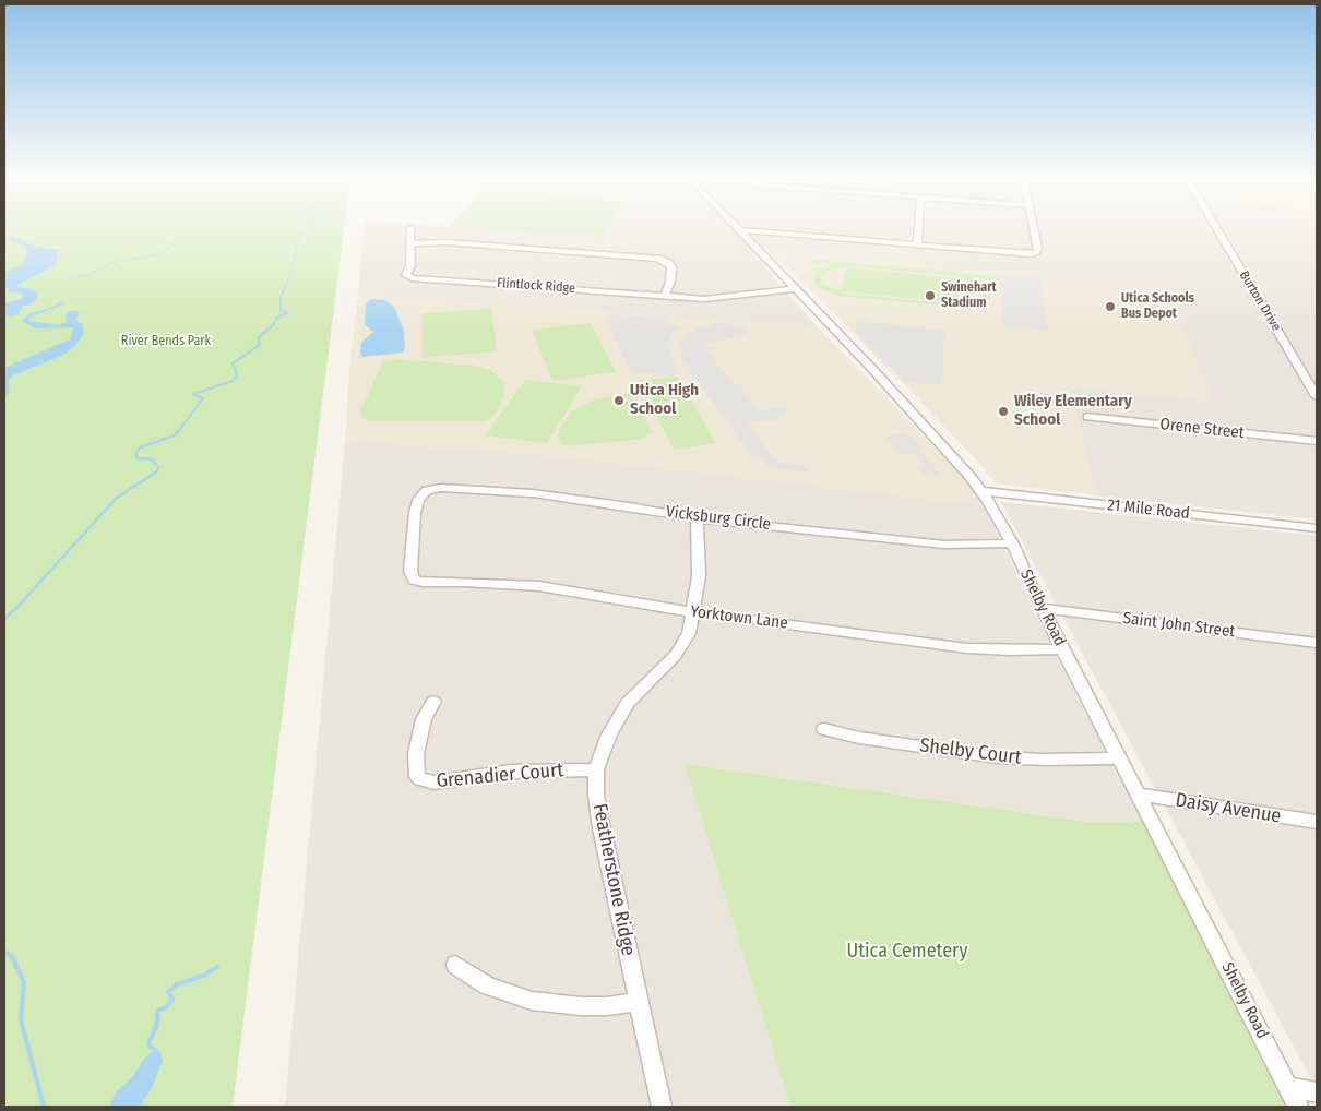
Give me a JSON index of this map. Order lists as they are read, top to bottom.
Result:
{
  "streets": {
    "street": [
      "Flintlock Ridge",
      "Burton Drive",
      "Orene Street",
      "21 Mile Road",
      "Vicksburg Circle",
      "Shelby Road",
      "Yorktown Lane",
      "Saint John Street",
      "Shelby Court",
      "Grenadier Court",
      "Daisy Avenue",
      "Featherstone Ridge"
    ]
  },
  "crossings": [
    ["Flintlock Ridge", "Shelby Road"],
    ["21 Mile Road", "Shelby Road"],
    ["Vicksburg Circle", "Shelby Road"],
    ["Vicksburg Circle", "Yorktown Lane"],
    ["Vicksburg Circle", "Featherstone Ridge"],
    ["Shelby Road", "Yorktown Lane"],
    ["Shelby Road", "Saint John Street"],
    ["Shelby Road", "Shelby Court"],
    ["Shelby Road", "Daisy Avenue"],
    ["Yorktown Lane", "Featherstone Ridge"],
    ["Grenadier Court", "Featherstone Ridge"]
  ],
  "parks": ["River Bends Park", "Utica Cemetery"],
  "places": [
    "Swinehart Stadium",
    "Utica Schools Bus Depot",
    "Utica High School",
    "Wiley Elementary School"
  ]
}
